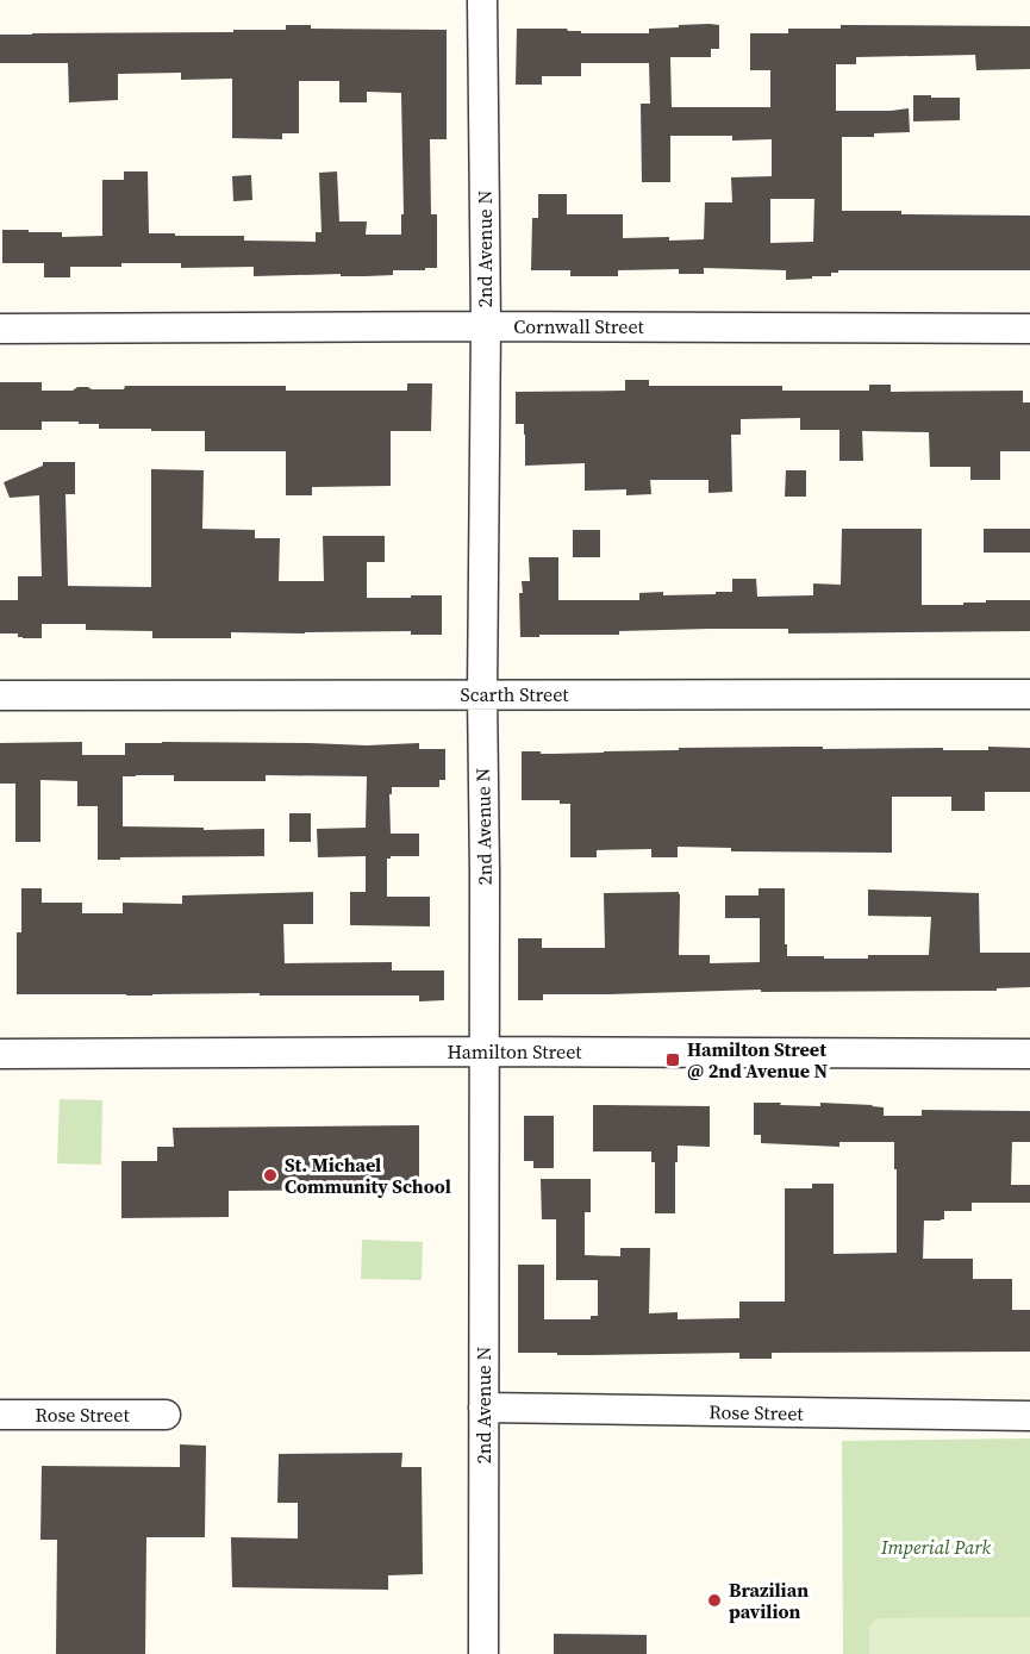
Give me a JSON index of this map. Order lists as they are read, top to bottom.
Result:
{
  "streets": {
    "street": [
      "2nd Avenue N",
      "Cornwall Street",
      "Scarth Street",
      "Hamilton Street",
      "Rose Street"
    ]
  },
  "crossings": [
    ["2nd Avenue N", "Cornwall Street"],
    ["2nd Avenue N", "Scarth Street"],
    ["2nd Avenue N", "Hamilton Street"],
    ["2nd Avenue N", "Rose Street"]
  ],
  "parks": ["Imperial Park"],
  "places": {
    "transit": ["Hamilton Street @ 2nd Avenue N"],
    "other": ["St. Michael Community School", "Brazilian pavilion"]
  }
}
